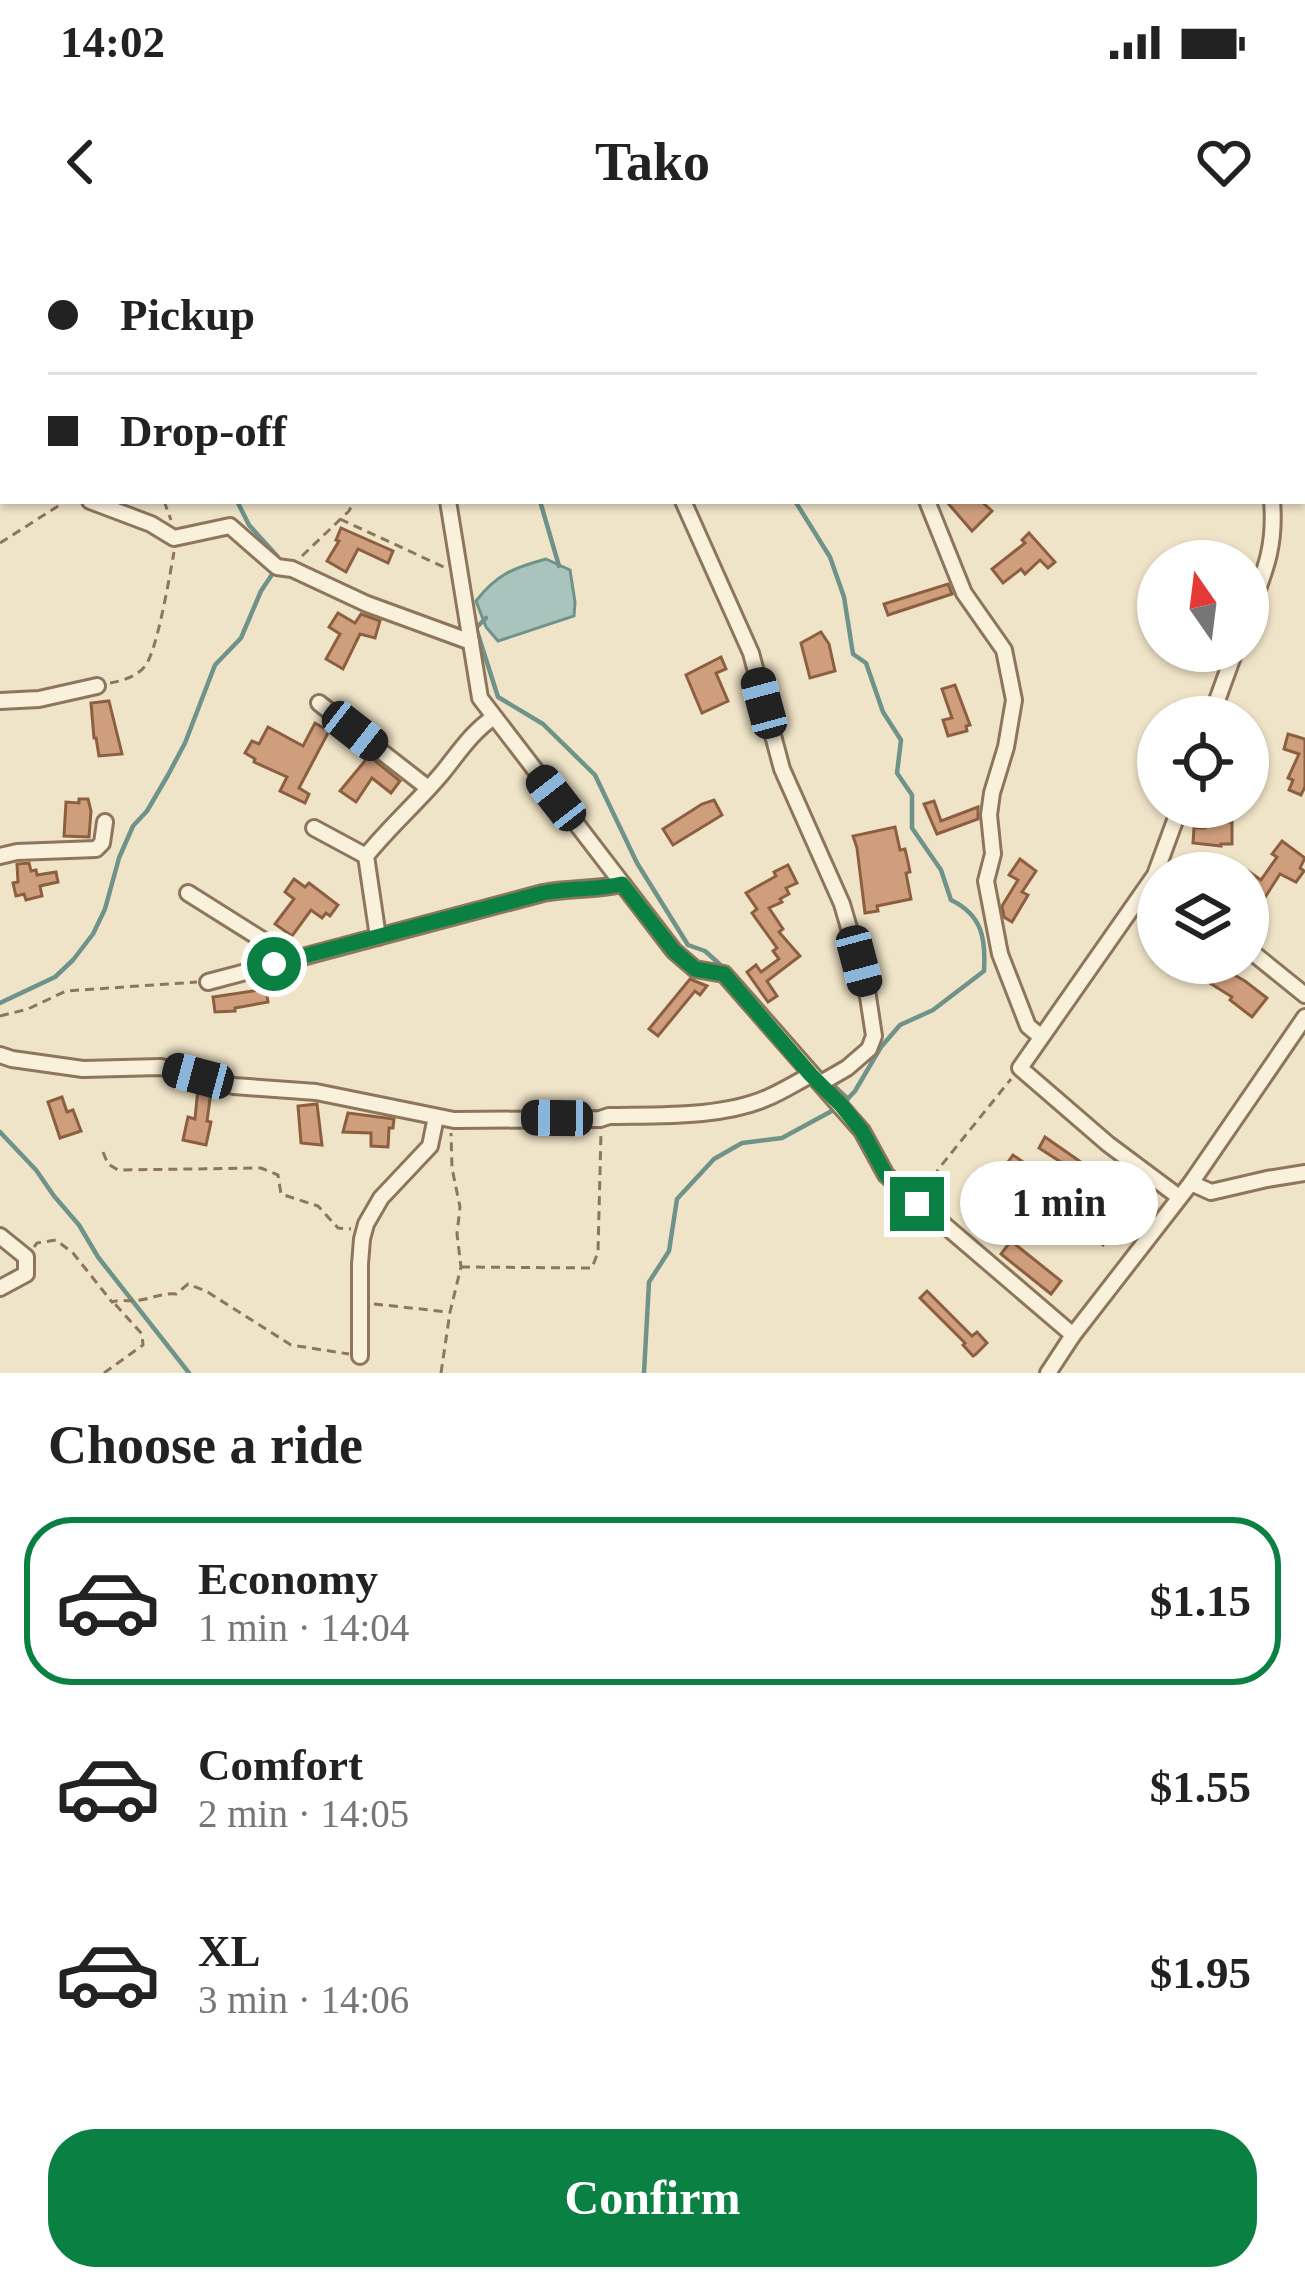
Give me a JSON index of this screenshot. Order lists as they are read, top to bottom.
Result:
{
  "north": "top",
  "page": {
    "status": "14:02",
    "header": "Tako",
    "banner": ["Pickup", "Drop-off"],
    "bubble": "1 min",
    "heading": "Choose a ride",
    "list": [
      {
        "name": "Economy",
        "note": "1 min · 14:04",
        "value": "$1.15"
      },
      {
        "name": "Comfort",
        "note": "2 min · 14:05",
        "value": "$1.55"
      },
      {
        "name": "XL",
        "note": "3 min · 14:06",
        "value": "$1.95"
      }
    ],
    "buttons": "Confirm"
  }
}
